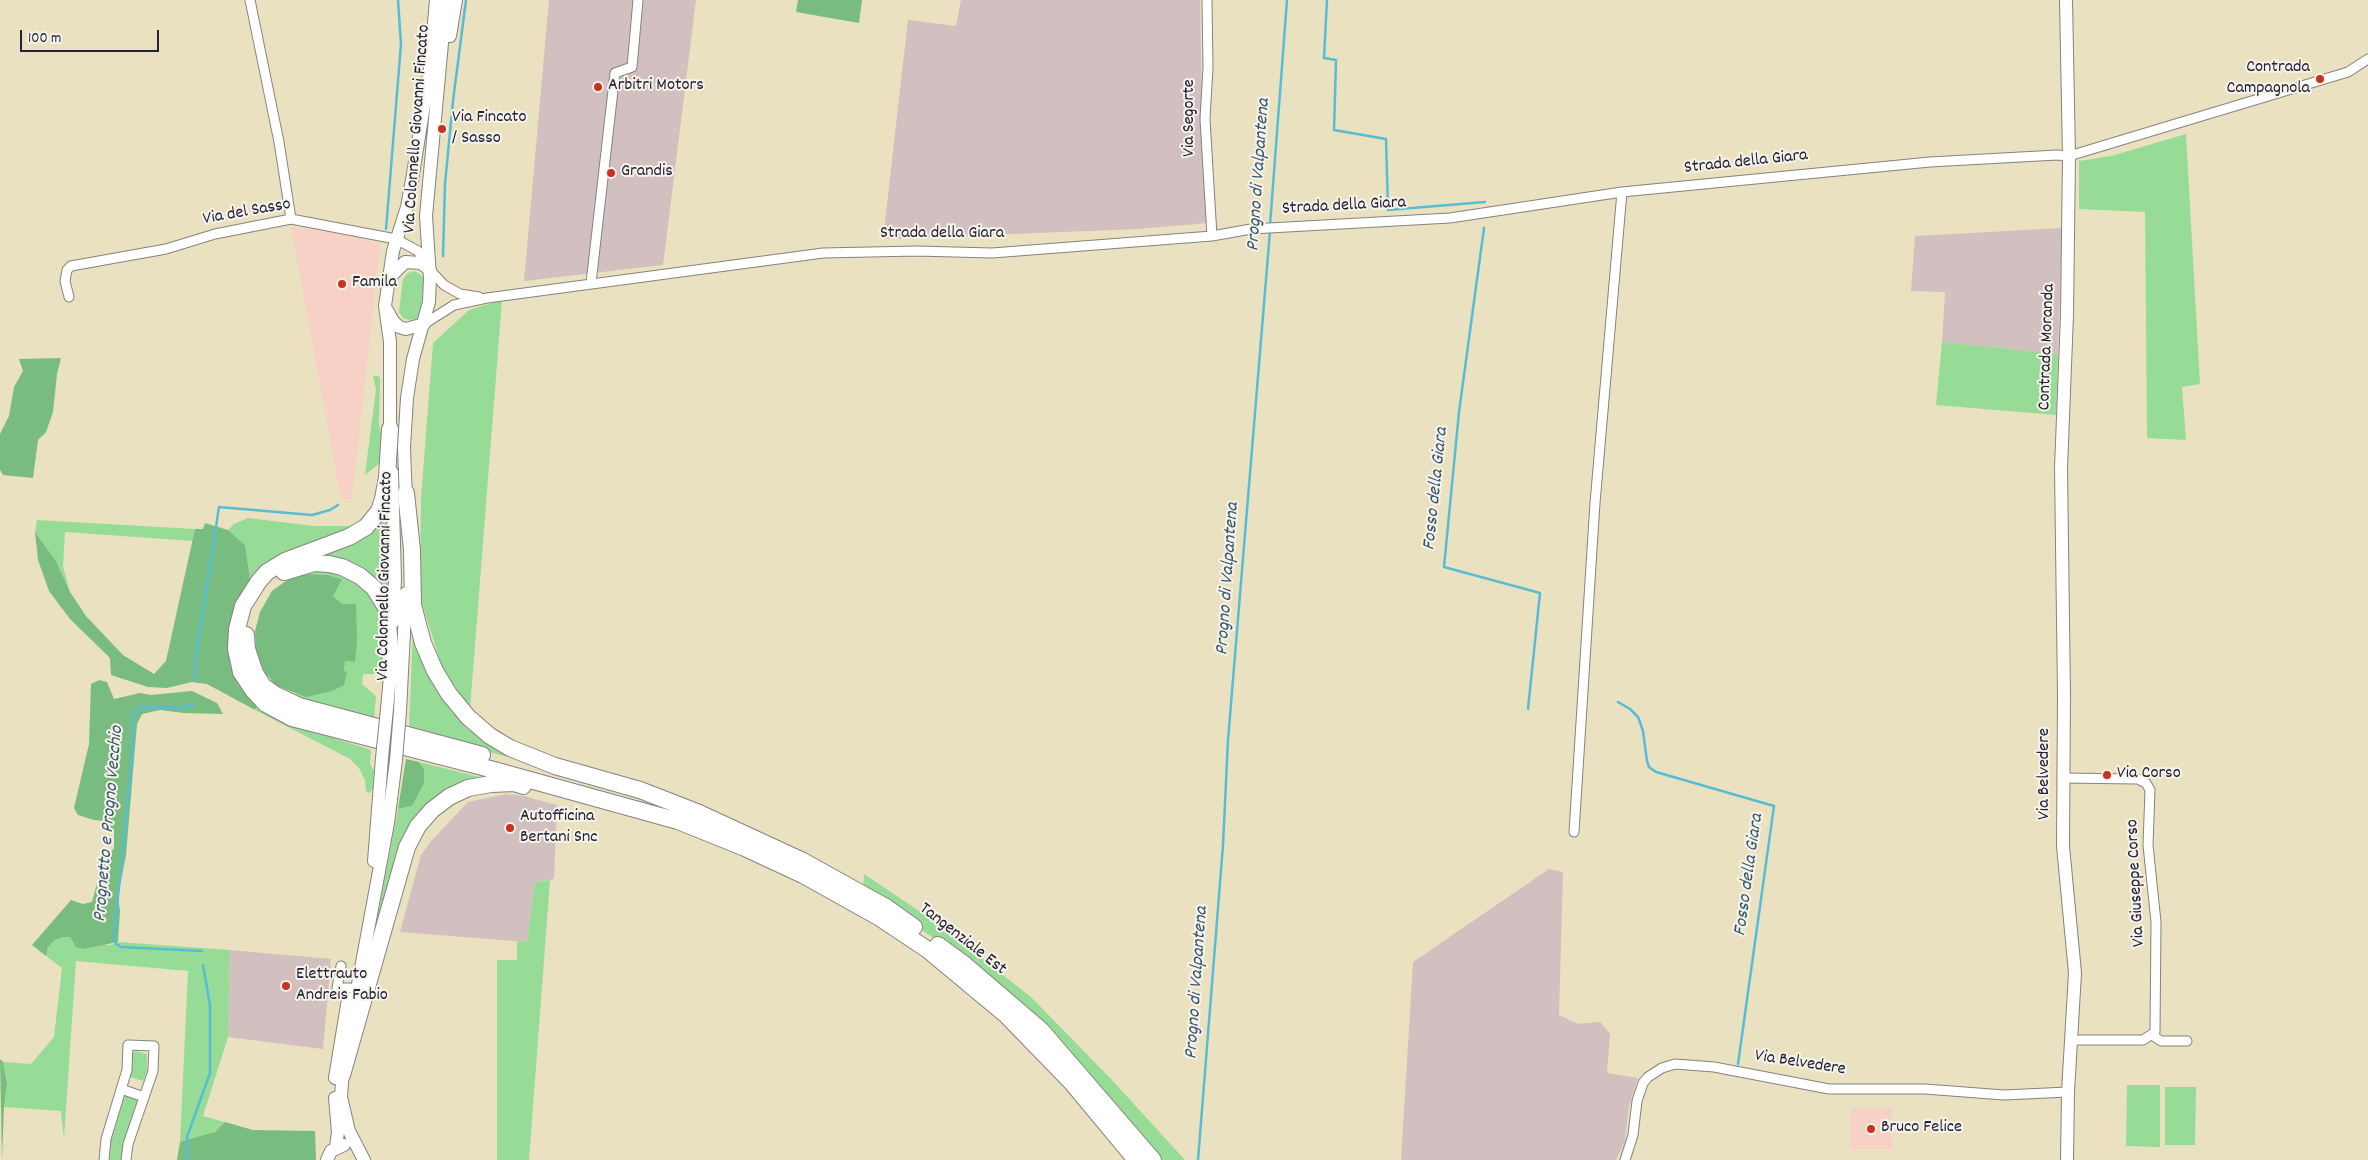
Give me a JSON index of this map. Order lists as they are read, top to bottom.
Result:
{
  "streets": {
    "highway": ["Tangenziale Est"],
    "main road": ["Via Colonnello Giovanni Fincato", "Contrada Moranda", "Via Belvedere"],
    "street": [
      "Via Segorte",
      "Strada della Giara",
      "Via del Sasso",
      "Via Giuseppe Corso"
    ]
  },
  "crossings": [
    ["Via Segorte", "Strada della Giara"],
    ["Via Colonnello Giovanni Fincato", "Strada della Giara"],
    ["Via Colonnello Giovanni Fincato", "Via del Sasso"],
    ["Strada della Giara", "Via del Sasso"],
    ["Strada della Giara", "Contrada Moranda"],
    ["Contrada Moranda", "Via Belvedere"],
    ["Via Belvedere", "Via Giuseppe Corso"]
  ],
  "water": ["Progno di Valpantena", "Fosso della Giara", "Prognetto e Progno Vecchio"],
  "places": [
    "Contrada Campagnola",
    "Arbitri Motors",
    "Via Fincato / Sasso",
    "Grandis",
    "Famila",
    "Via Corso",
    "Autofficina Bertani Snc",
    "Elettrauto Andreis Fabio",
    "Bruco Felice"
  ],
  "scale_bar": "100 m"
}
